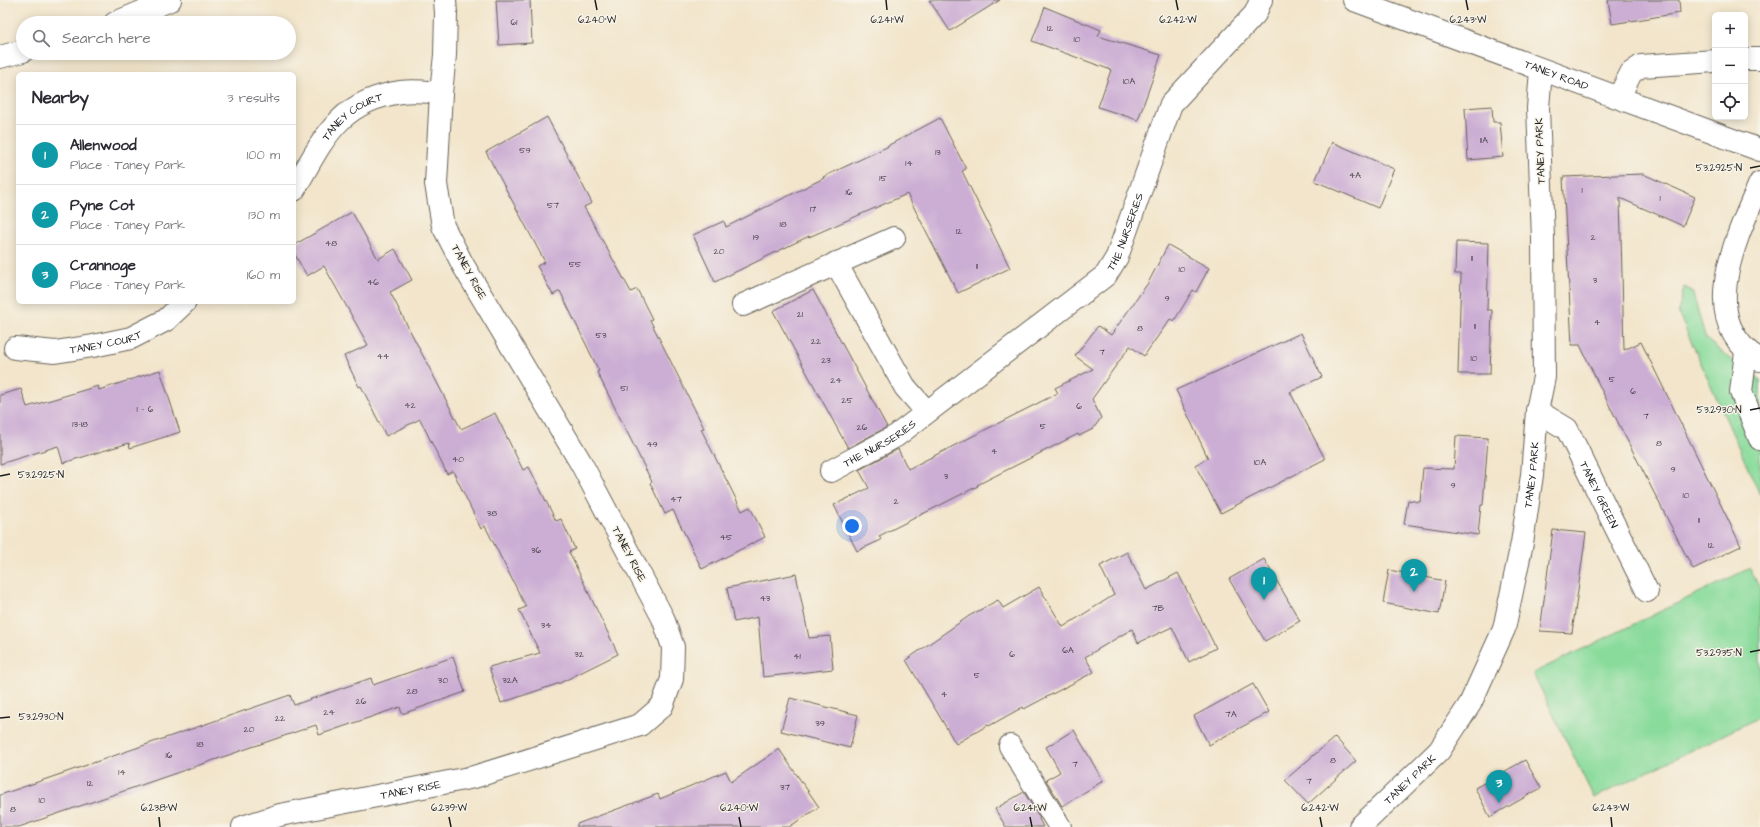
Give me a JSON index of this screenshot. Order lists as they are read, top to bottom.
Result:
{
  "streets": {
    "street": [
      "TANEY ROAD",
      "TANEY COURT",
      "TANEY PARK",
      "THE NURSERIES",
      "TANEY RISE",
      "TANEY GREEN"
    ]
  },
  "crossings": [
    ["TANEY ROAD", "TANEY PARK"],
    ["TANEY COURT", "TANEY RISE"],
    ["TANEY PARK", "TANEY GREEN"]
  ],
  "house_numbers": [
    "61",
    "12",
    "10",
    "10A",
    "11A",
    "59",
    "13",
    "14",
    "4A",
    "15",
    "1",
    "16",
    "1",
    "57",
    "17",
    "18",
    "12",
    "19",
    "2",
    "48",
    "20",
    "11",
    "55",
    "11",
    "10",
    "3",
    "46",
    "9",
    "21",
    "4",
    "11",
    "8",
    "53",
    "22",
    "7",
    "44",
    "10",
    "23",
    "5",
    "24",
    "51",
    "6",
    "25",
    "42",
    "6",
    "1 - 6",
    "7",
    "13-18",
    "5",
    "26",
    "8",
    "49",
    "4",
    "40",
    "10A",
    "9",
    "3",
    "9",
    "10",
    "47",
    "2",
    "38",
    "11",
    "45",
    "12",
    "36",
    "43",
    "7B",
    "34",
    "6A",
    "32",
    "6",
    "41",
    "5",
    "30",
    "32A",
    "28",
    "4",
    "26",
    "24",
    "7A",
    "22",
    "39",
    "20",
    "18",
    "16",
    "8",
    "7",
    "14",
    "7",
    "12",
    "37",
    "10",
    "8"
  ],
  "page": {
    "map_buttons": ["+", "−"],
    "search": "Search here",
    "heading": ["Nearby", "3 results"],
    "list": [
      {
        "mark": "1",
        "name": "Allenwood",
        "note": "Place · Taney Park",
        "value": "100 m"
      },
      {
        "mark": "2",
        "name": "Pyne Cot",
        "note": "Place · Taney Park",
        "value": "130 m"
      },
      {
        "mark": "3",
        "name": "Crannoge",
        "note": "Place · Taney Park",
        "value": "160 m"
      }
    ],
    "pins": ["2", "1", "3"]
  },
  "coordinates": [
    "6.240°W",
    "6.241°W",
    "6.242°W",
    "6.243°W",
    "53.2925°N",
    "53.2930°N",
    "53.2935°N",
    "6.238°W",
    "6.239°W"
  ]
}
